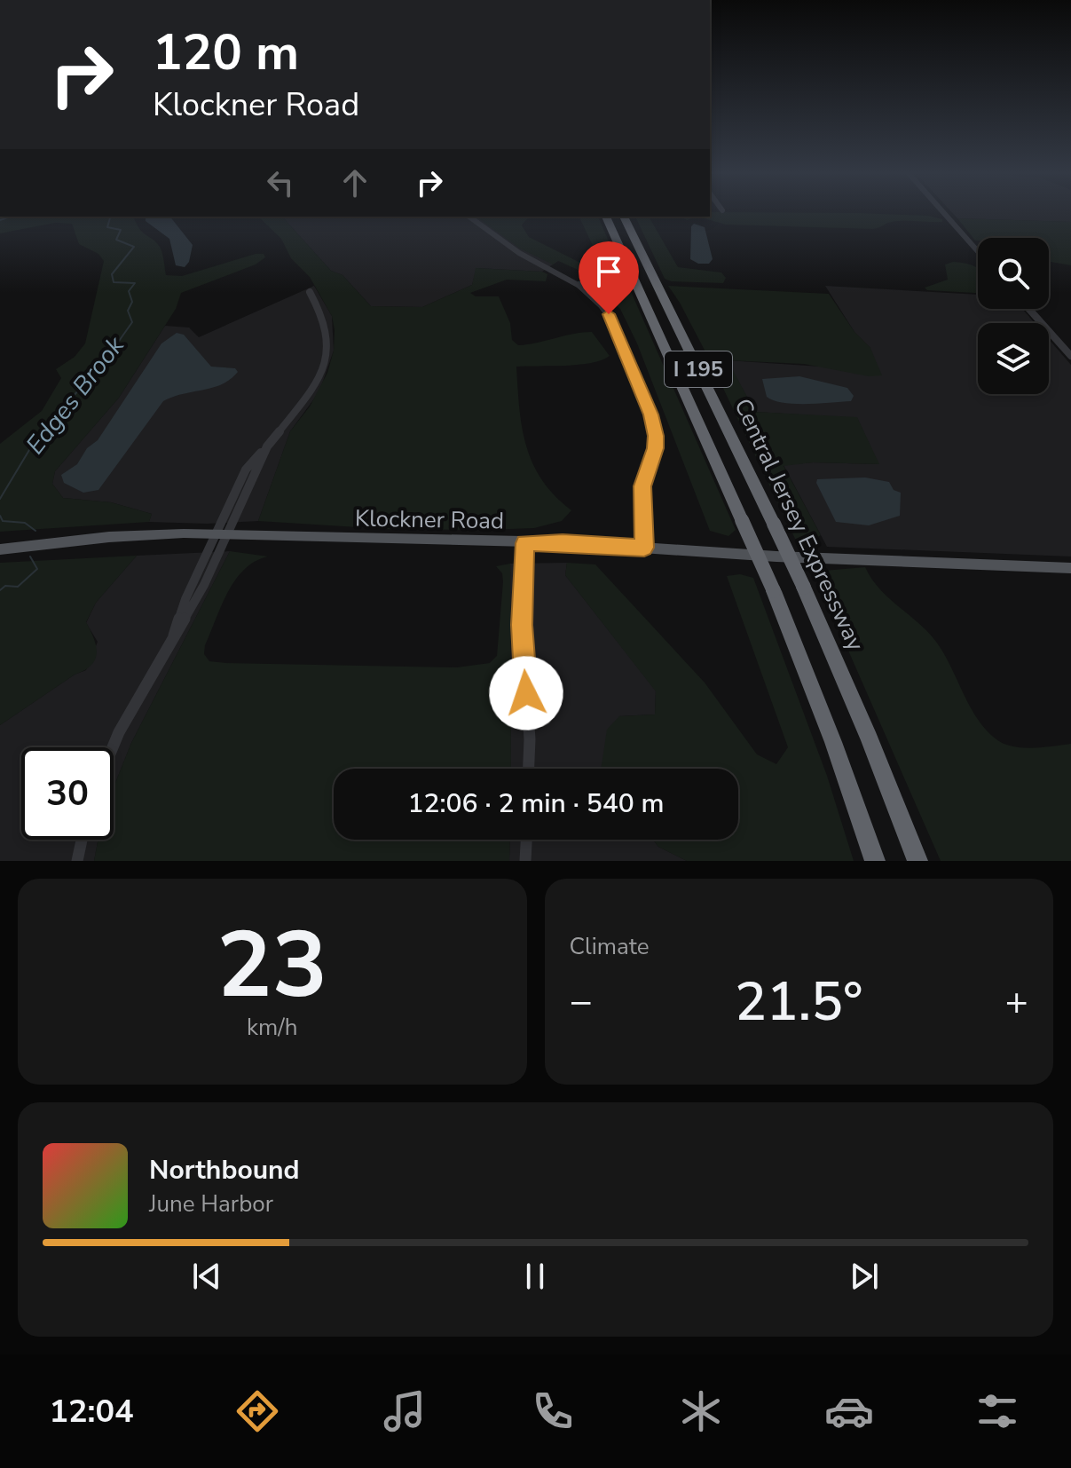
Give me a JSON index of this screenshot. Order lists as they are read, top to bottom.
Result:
{
  "streets": {
    "highway": ["I 195", "Central Jersey Expressway"],
    "main road": ["Klockner Road"]
  },
  "water": ["Edges Brook"],
  "page": {
    "turn": ["120 m", "Klockner Road"],
    "limit": "30",
    "trip": "12:06 · 2 min · 540 m",
    "tile": [
      ["23", "km/h"],
      "Climate"
    ],
    "heat": ["−", "21.5°", "+"],
    "song": ["Northbound", "June Harbor"],
    "tabs": "12:04"
  }
}
